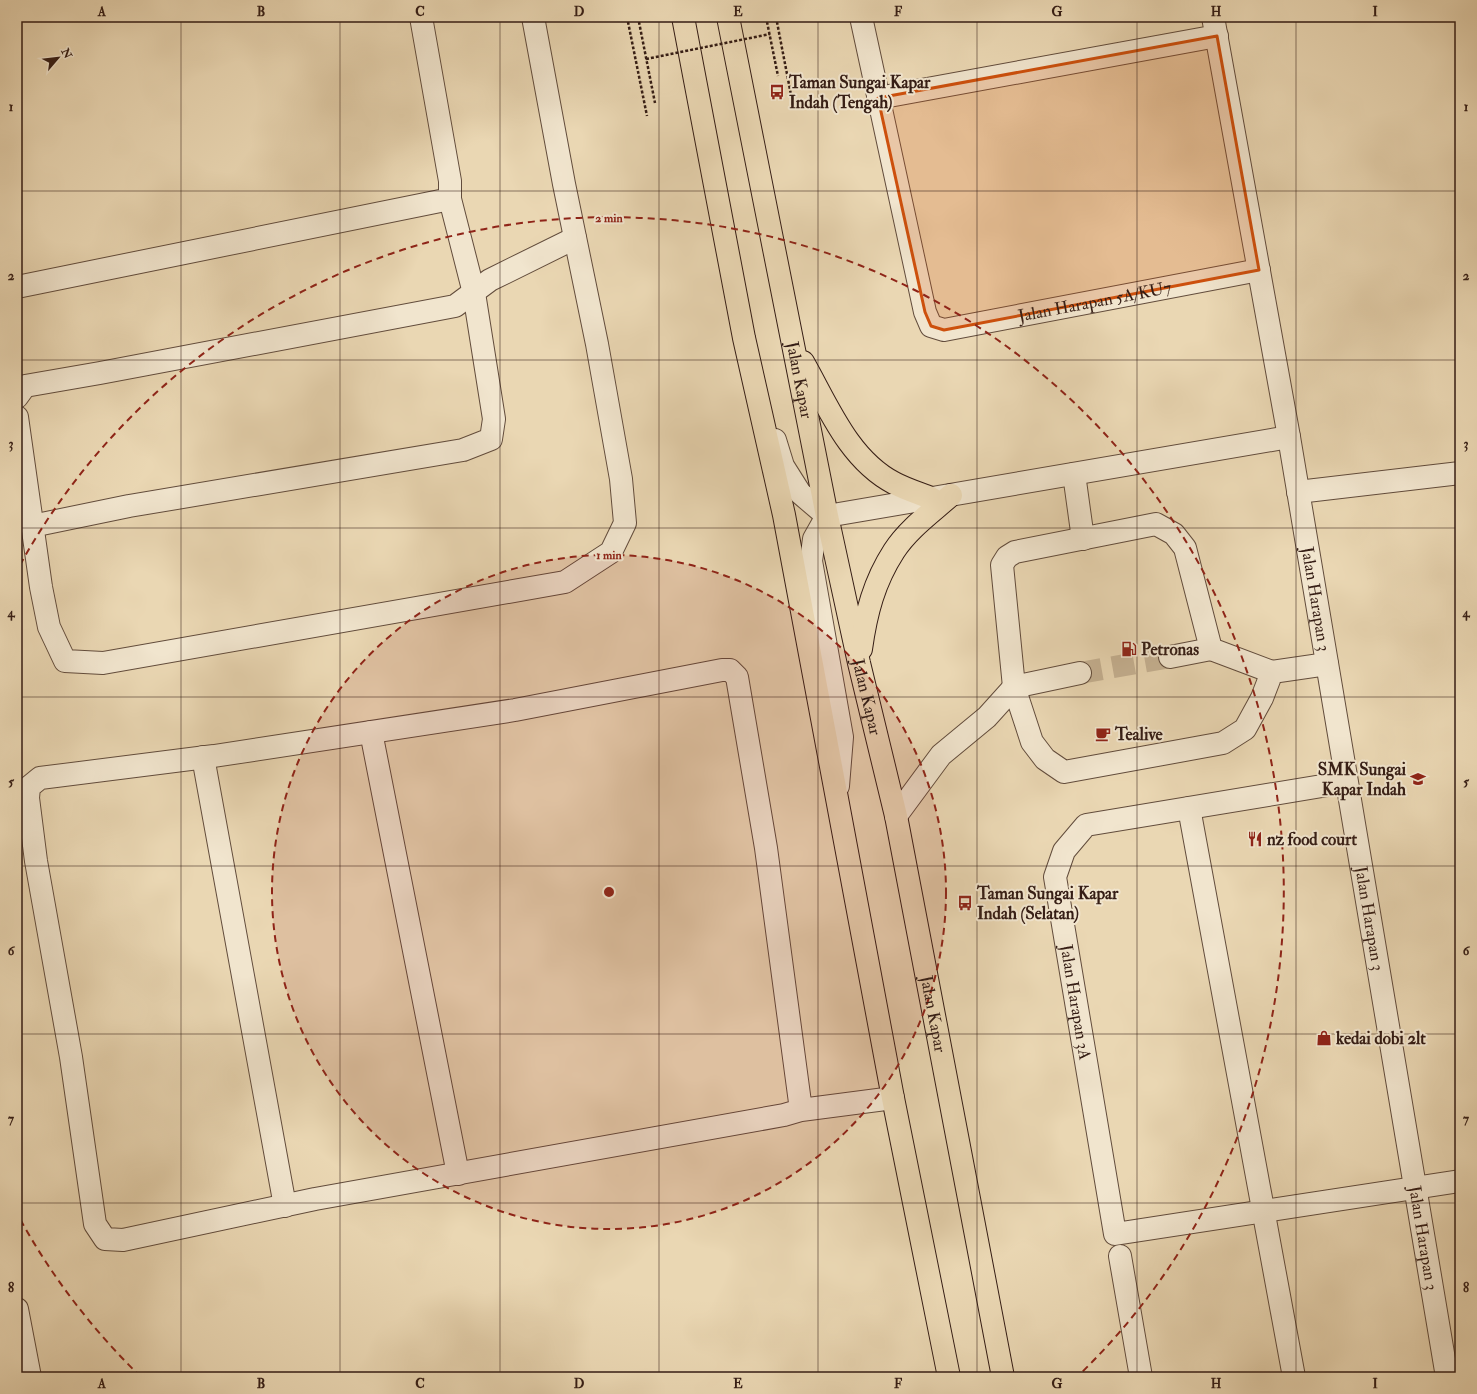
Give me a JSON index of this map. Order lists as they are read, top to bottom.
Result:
{
  "streets": {
    "highway": ["Jalan Kapar"],
    "street": ["Jalan Harapan 5A/KU7", "Jalan Harapan 3", "Jalan Harapan 3A"]
  },
  "crossings": [
    ["Jalan Harapan 5A/KU7", "Jalan Harapan 3"],
    ["Jalan Harapan 3", "Jalan Harapan 3A"]
  ],
  "places": {
    "bus stop": ["Taman Sungai Kapar Indah (Tengah)", "Taman Sungai Kapar Indah (Selatan)"],
    "fuel station": ["Petronas"],
    "cafe": ["Tealive"],
    "school or university": ["SMK Sungai Kapar Indah"],
    "restaurant": ["nz food court"],
    "shop": ["kedai dobi 2lt"]
  },
  "north": "top right",
  "grid": {
    "columns": [
      "A",
      "B",
      "C",
      "D",
      "E",
      "F",
      "G",
      "H",
      "I"
    ],
    "rows": [
      "1",
      "2",
      "3",
      "4",
      "5",
      "6",
      "7",
      "8"
    ]
  },
  "rings": ["2 min", "1 min"]
}
